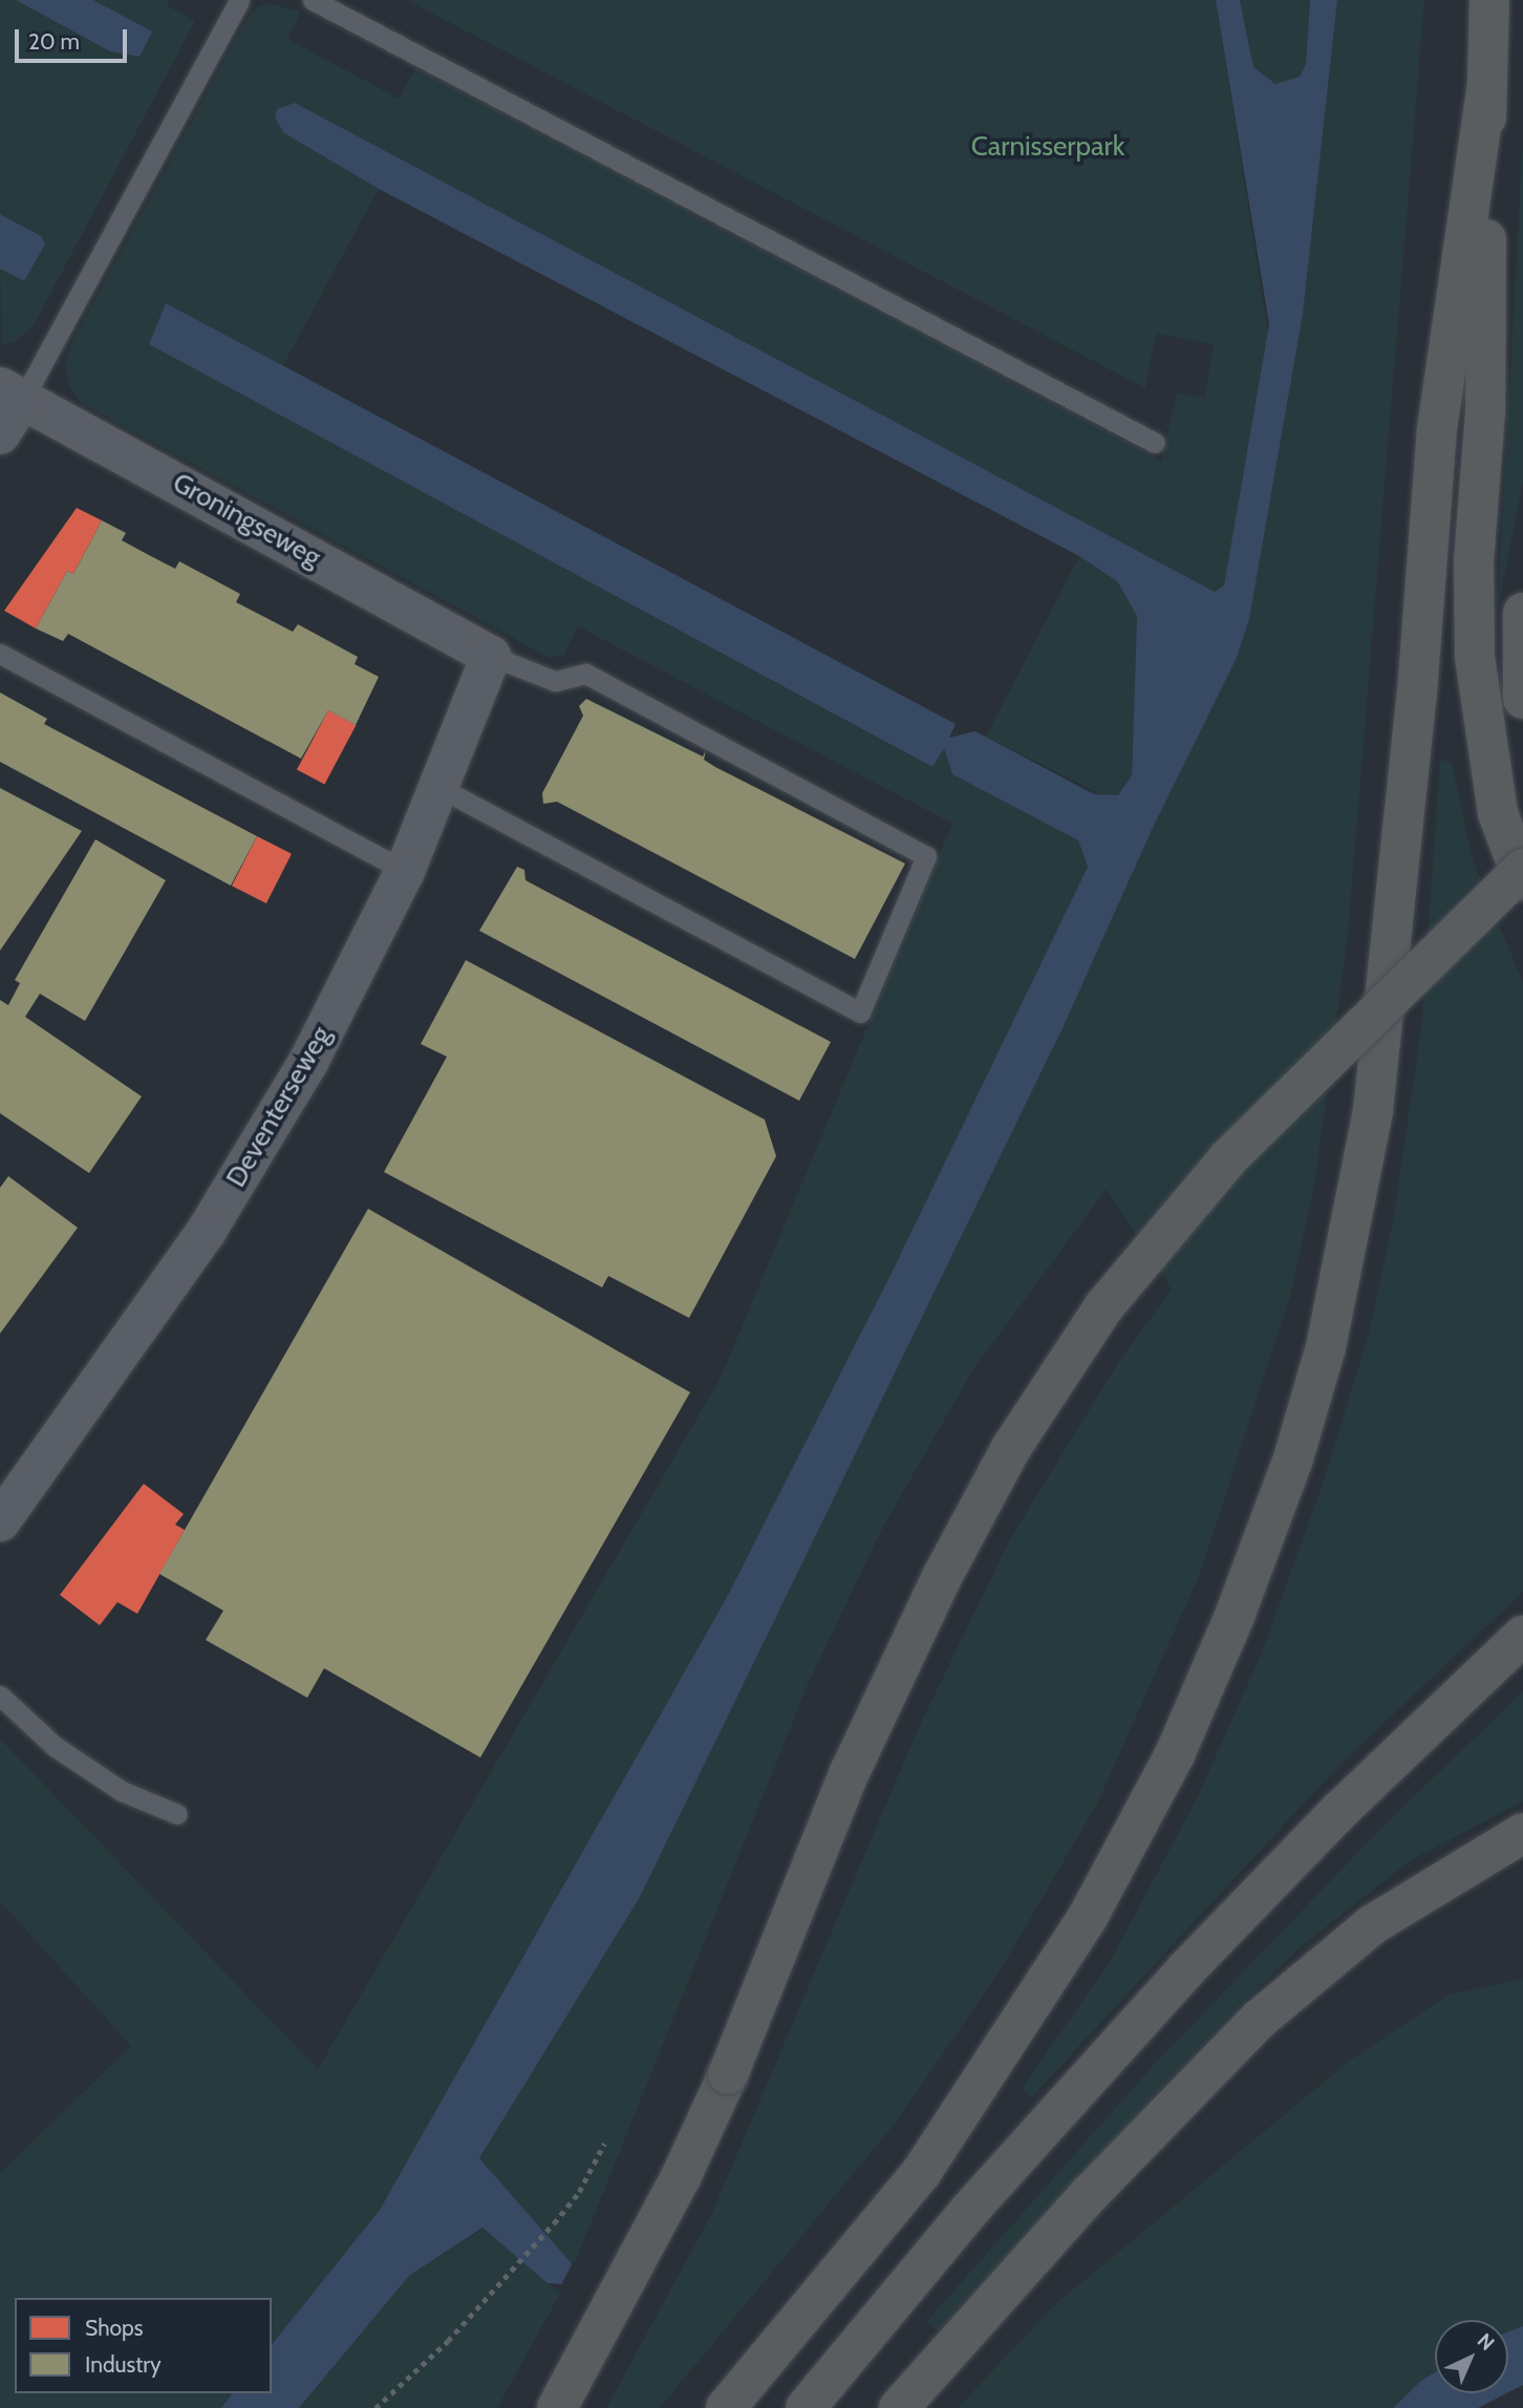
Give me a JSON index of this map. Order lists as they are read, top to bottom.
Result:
{
  "streets": {
    "street": ["Groningseweg", "Deventerseweg"]
  },
  "crossings": [
    ["Groningseweg", "Deventerseweg"]
  ],
  "parks": ["Carnisserpark"],
  "legend": ["Shops", "Industry"],
  "scale_bar": "20 m",
  "north": "top right"
}
